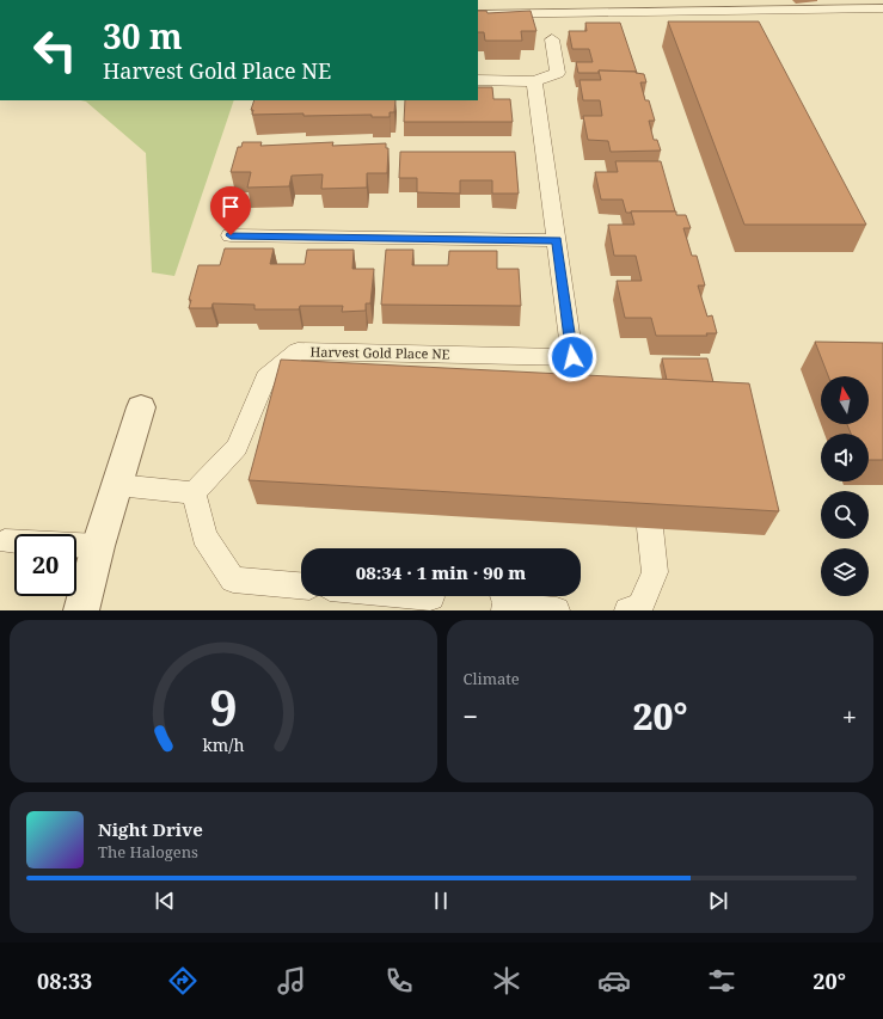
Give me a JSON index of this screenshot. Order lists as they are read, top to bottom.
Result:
{
  "streets": {
    "lane": ["Harvest Gold Place NE"]
  },
  "north": "top",
  "page": {
    "turn": ["30 m", "Harvest Gold Place NE"],
    "limit": "20",
    "trip": "08:34 · 1 min · 90 m",
    "tile": "Climate",
    "heat": ["−", "20°", "+"],
    "song": ["Night Drive", "The Halogens"],
    "tabs": ["08:33", "20°"],
    "gauge": ["9", "km/h"]
  }
}
